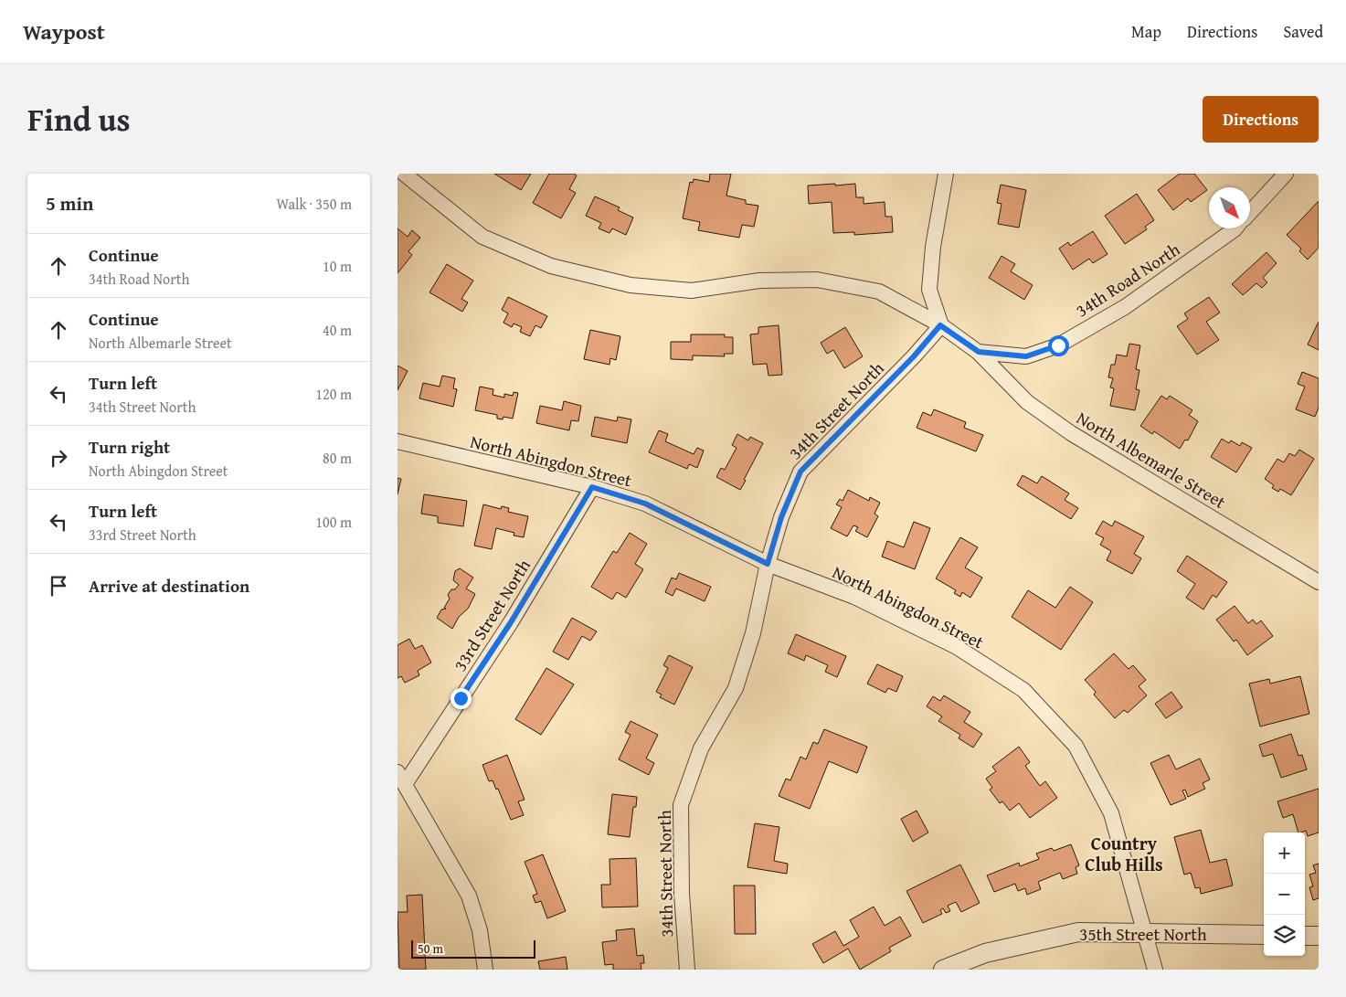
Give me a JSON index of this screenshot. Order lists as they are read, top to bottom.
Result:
{
  "streets": {
    "street": [
      "34th Road North",
      "34th Street North",
      "North Albemarle Street",
      "North Abingdon Street",
      "33rd Street North",
      "35th Street North"
    ]
  },
  "crossings": [
    ["34th Road North", "North Albemarle Street"],
    ["34th Street North", "North Albemarle Street"],
    ["34th Street North", "North Abingdon Street"],
    ["North Abingdon Street", "33rd Street North"],
    ["North Abingdon Street", "35th Street North"]
  ],
  "districts": ["Country Club Hills"],
  "scale_bar": "50 m",
  "north": "bottom right",
  "page": {
    "header": "Waypost",
    "nav": ["Map", "Directions", "Saved"],
    "title": "Find us",
    "buttons": "Directions",
    "heading": ["5 min", "Walk · 350 m"],
    "list": [
      ["Continue", "34th Road North", "10 m"],
      ["Continue", "North Albemarle Street", "40 m"],
      ["Turn left", "34th Street North", "120 m"],
      ["Turn right", "North Abingdon Street", "80 m"],
      ["Turn left", "33rd Street North", "100 m"],
      "Arrive at destination"
    ],
    "map_buttons": ["+", "−"],
    "scale": "50 m"
  }
}
